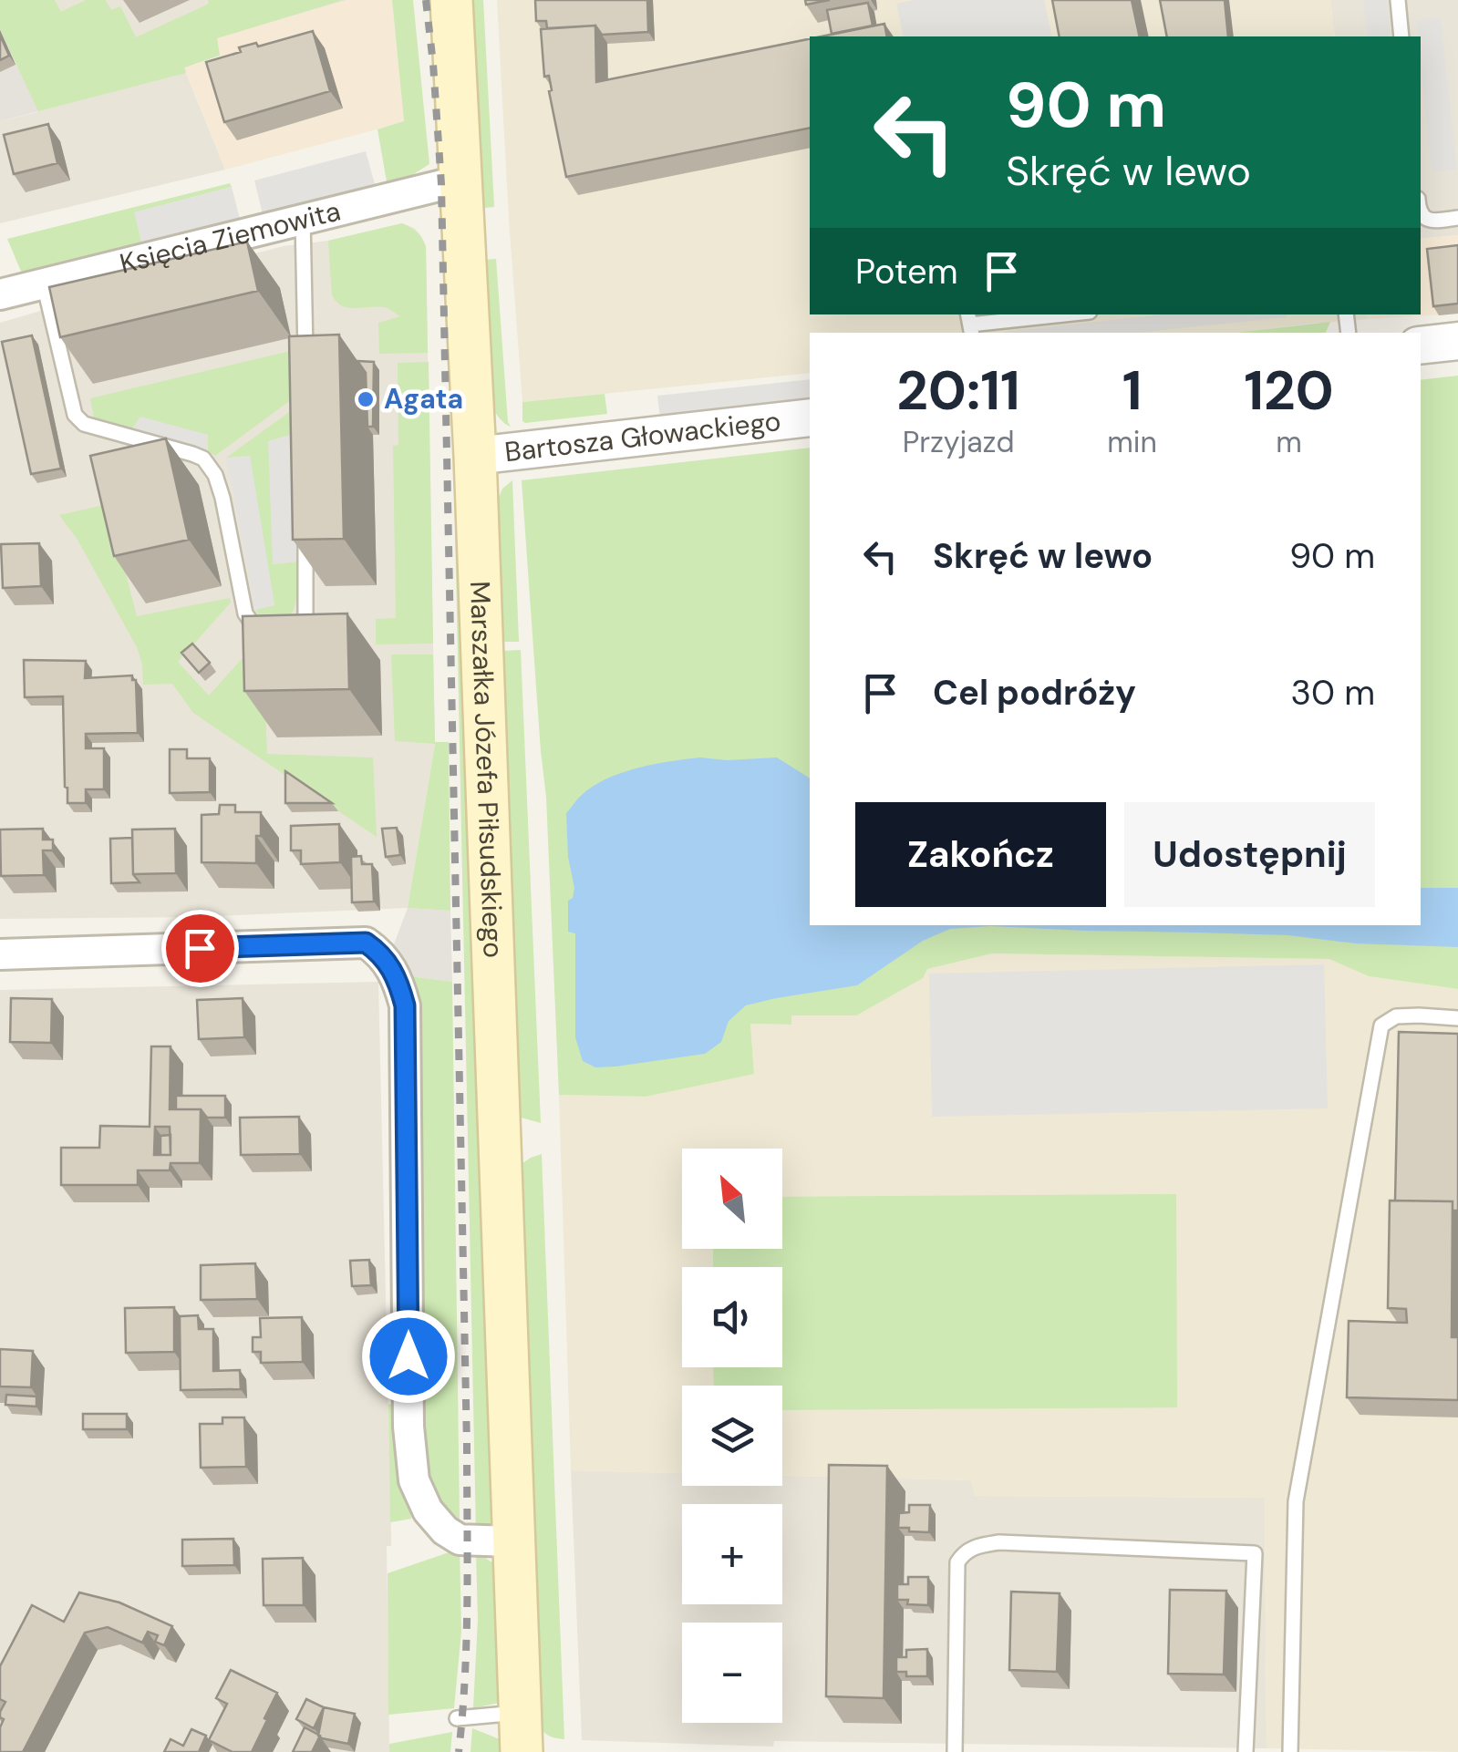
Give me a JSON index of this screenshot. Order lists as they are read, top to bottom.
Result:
{
  "streets": {
    "main road": ["Marszałka Józefa Piłsudskiego"],
    "street": ["Księcia Ziemowita", "Bartosza Głowackiego"]
  },
  "crossings": [
    ["Księcia Ziemowita", "Marszałka Józefa Piłsudskiego"],
    ["Bartosza Głowackiego", "Marszałka Józefa Piłsudskiego"]
  ],
  "places": ["Agata"],
  "north": "top left",
  "page": {
    "turn": ["90 m", "Skręć w lewo"],
    "then": "Potem",
    "eta": [
      "20:11",
      "Przyjazd",
      "1",
      "min",
      "120",
      "m"
    ],
    "list": [
      {
        "name": "Skręć w lewo",
        "value": "90 m"
      },
      {
        "name": "Cel podróży",
        "value": "30 m"
      }
    ],
    "buttons": ["Zakończ", "Udostępnij"],
    "map_buttons": ["+", "−"]
  }
}
